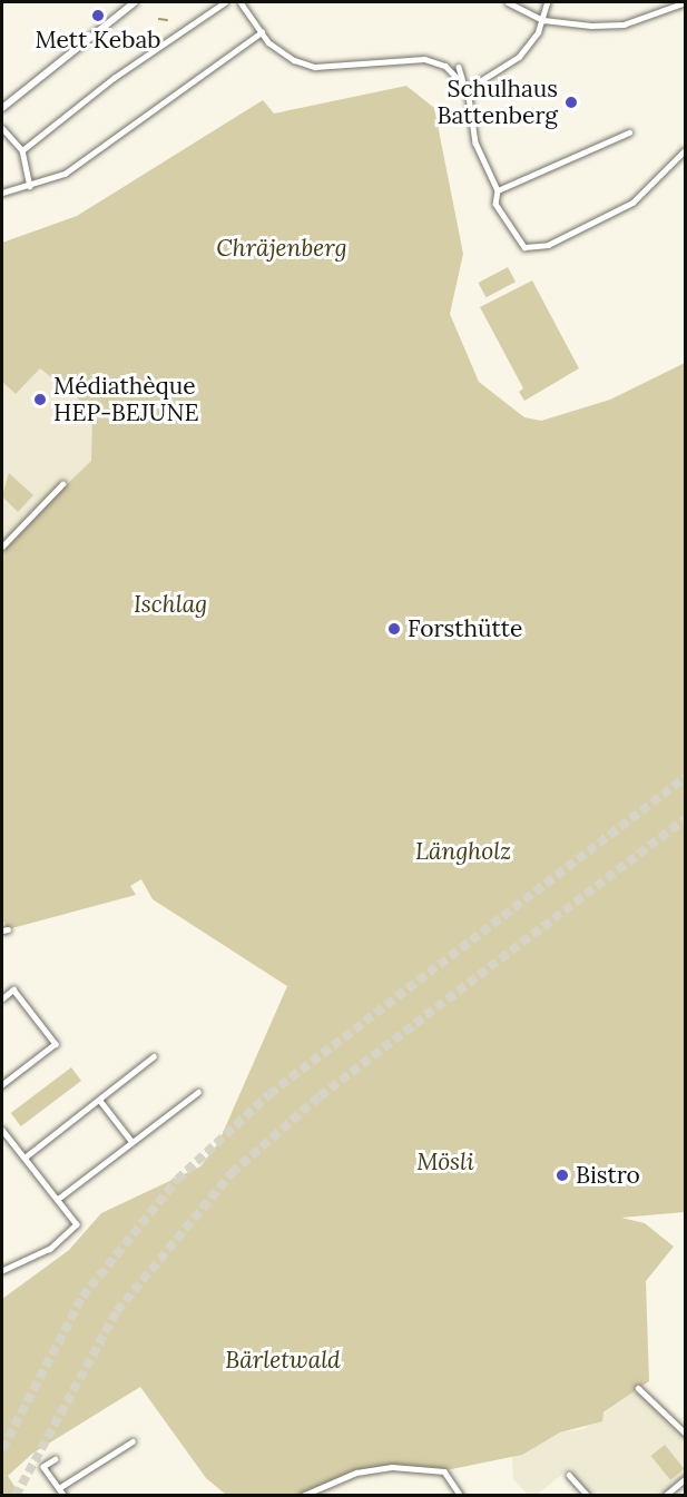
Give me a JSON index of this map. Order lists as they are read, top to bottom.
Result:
{
  "parks": [
    "Chräjenberg",
    "Ischlag",
    "Längholz",
    "Mösli",
    "Bärletwald"
  ],
  "places": [
    "Mett Kebab",
    "Schulhaus Battenberg",
    "Médiathèque HEP-BEJUNE",
    "Forsthütte",
    "Bistro"
  ]
}
